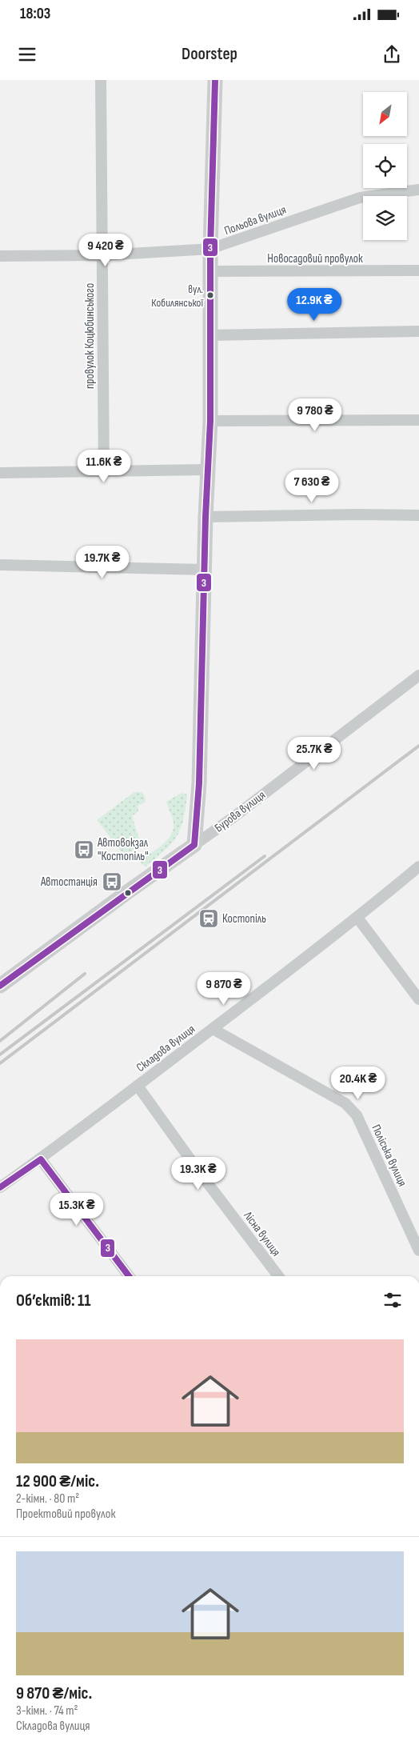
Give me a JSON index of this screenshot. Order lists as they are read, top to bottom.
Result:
{
  "streets": {
    "main road": ["Бурова вулиця"],
    "street": [
      "Польова вулиця",
      "Новосадовий провулок",
      "провулок Коцюбинського",
      "Складова вулиця",
      "Поліська вулиця",
      "Лісна вулиця"
    ]
  },
  "crossings": [
    ["Польова вулиця", "провулок Коцюбинського"],
    ["Складова вулиця", "Поліська вулиця"],
    ["Складова вулиця", "Лісна вулиця"]
  ],
  "places": {
    "other": ["вул. Кобилянської"],
    "bus stop": ["Автовокзал \"Костопіль\"", "Автостанція"],
    "station": ["Костопіль"]
  },
  "lines": ["transit line 3"],
  "north": "bottom left",
  "page": {
    "status": "18:03",
    "header": "Doorstep",
    "price": [
      "9 420 ₴",
      "12.9K ₴",
      "9 780 ₴",
      "11.6K ₴",
      "7 630 ₴",
      "19.7K ₴",
      "25.7K ₴",
      "9 870 ₴",
      "20.4K ₴",
      "19.3K ₴",
      "15.3K ₴"
    ],
    "heading": "Об’єктів: 11",
    "list": [
      {
        "name": "12 900 ₴/міс.",
        "note": "2-кімн. · 80 m² · Проектовий провулок"
      },
      {
        "name": "9 870 ₴/міс.",
        "note": "3-кімн. · 74 m² · Складова вулиця"
      }
    ]
  }
}
